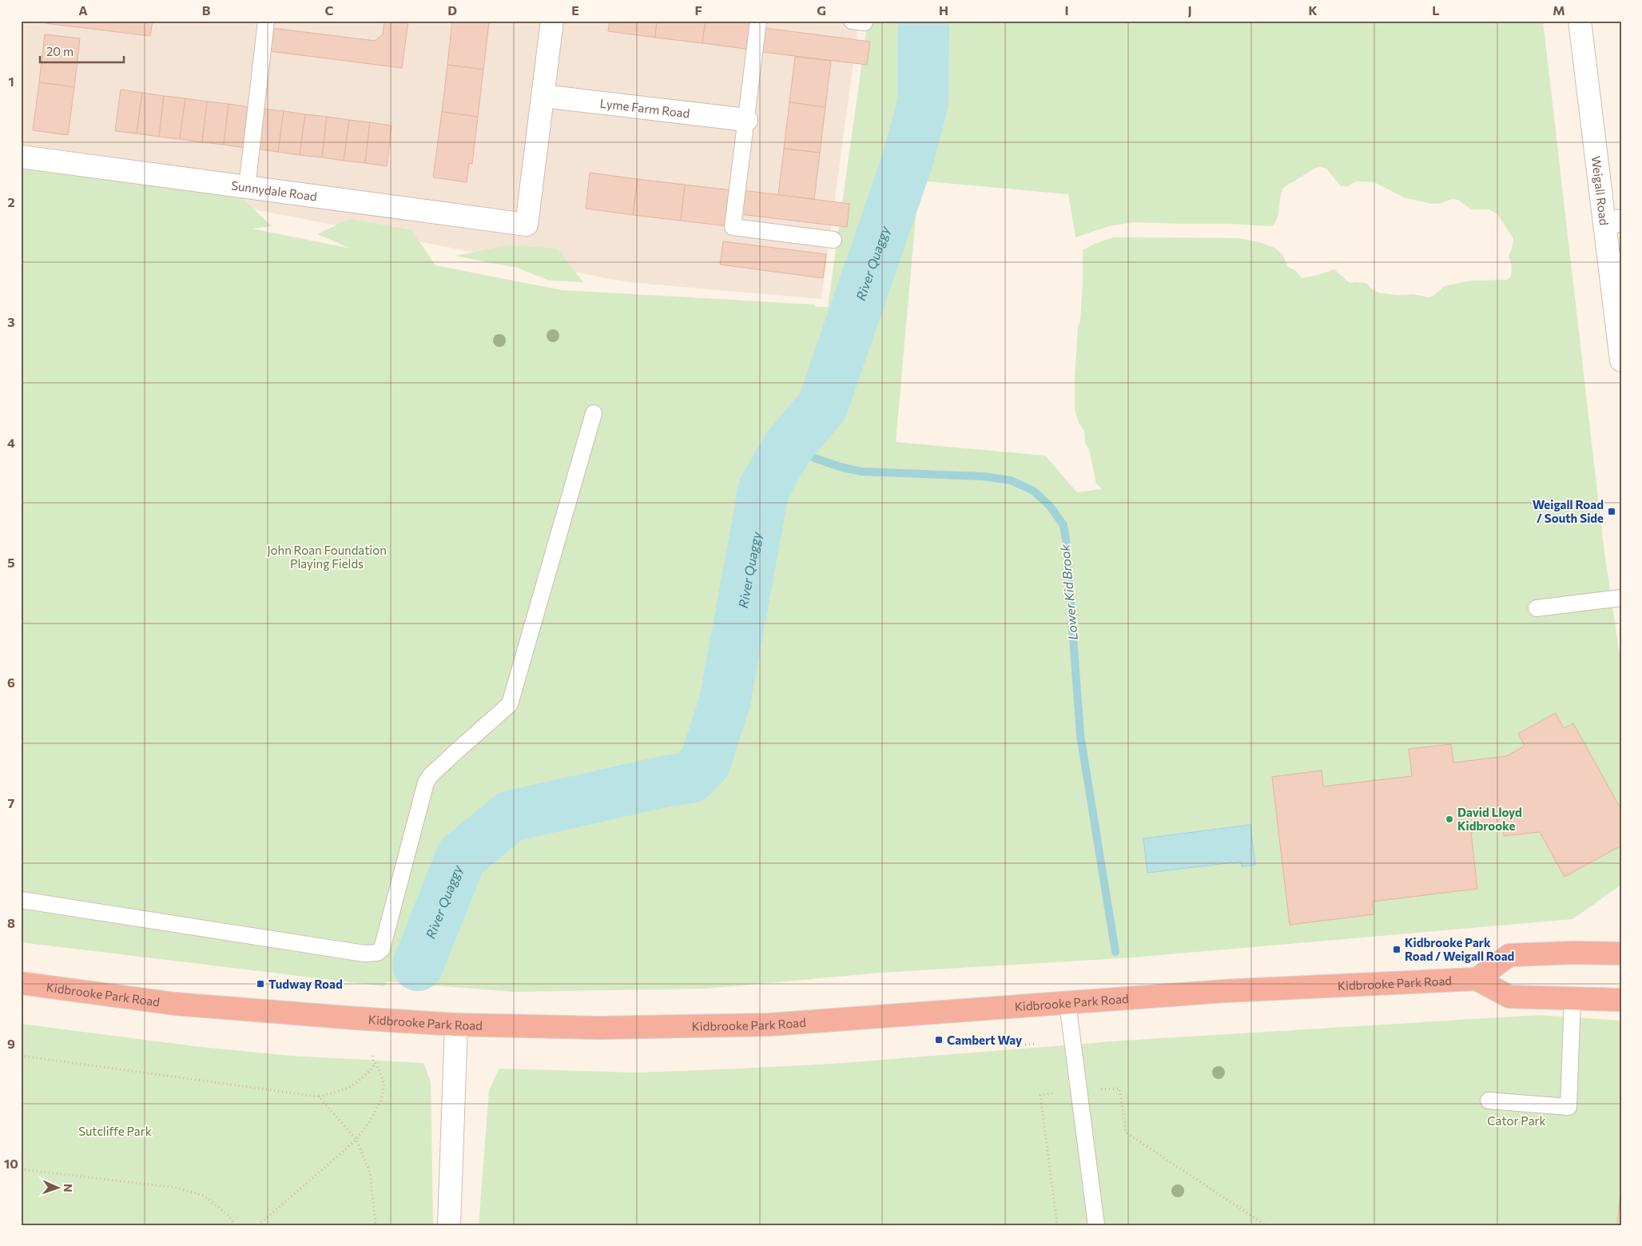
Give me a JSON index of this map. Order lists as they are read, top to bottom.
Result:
{
  "streets": {
    "highway": ["Kidbrooke Park Road"],
    "street": ["Lyme Farm Road", "Weigall Road", "Sunnydale Road"]
  },
  "crossings": [
    ["Lyme Farm Road", "Sunnydale Road"]
  ],
  "water": ["River Quaggy", "Lower Kid Brook"],
  "parks": ["John Roan Foundation Playing Fields", "Cator Park", "Sutcliffe Park"],
  "places": {
    "transit": [
      "Weigall Road / South Side",
      "Kidbrooke Park Road / Weigall Road",
      "Tudway Road",
      "Cambert Way"
    ],
    "other": ["David Lloyd Kidbrooke"]
  },
  "scale_bar": "20 m",
  "north": "right",
  "grid": {
    "columns": [
      "A",
      "B",
      "C",
      "D",
      "E",
      "F",
      "G",
      "H",
      "I",
      "J",
      "K",
      "L",
      "M"
    ],
    "rows": [
      "1",
      "2",
      "3",
      "4",
      "5",
      "6",
      "7",
      "8",
      "9",
      "10"
    ]
  }
}
